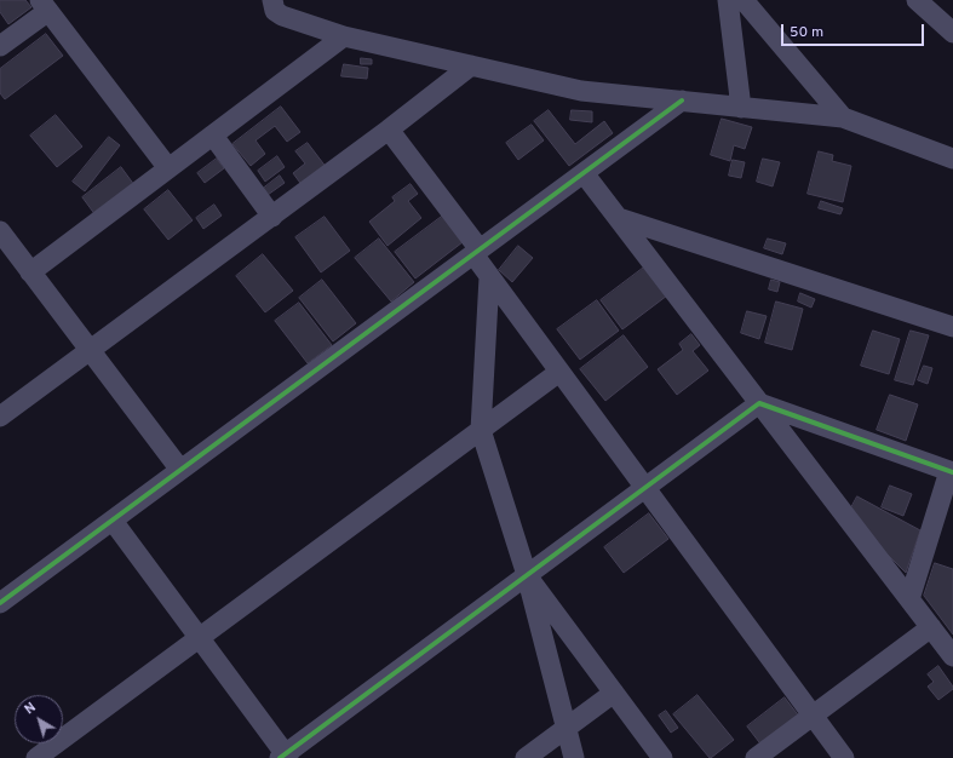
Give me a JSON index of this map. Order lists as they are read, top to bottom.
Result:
{
  "scale_bar": "50 m",
  "north": "top left"
}
